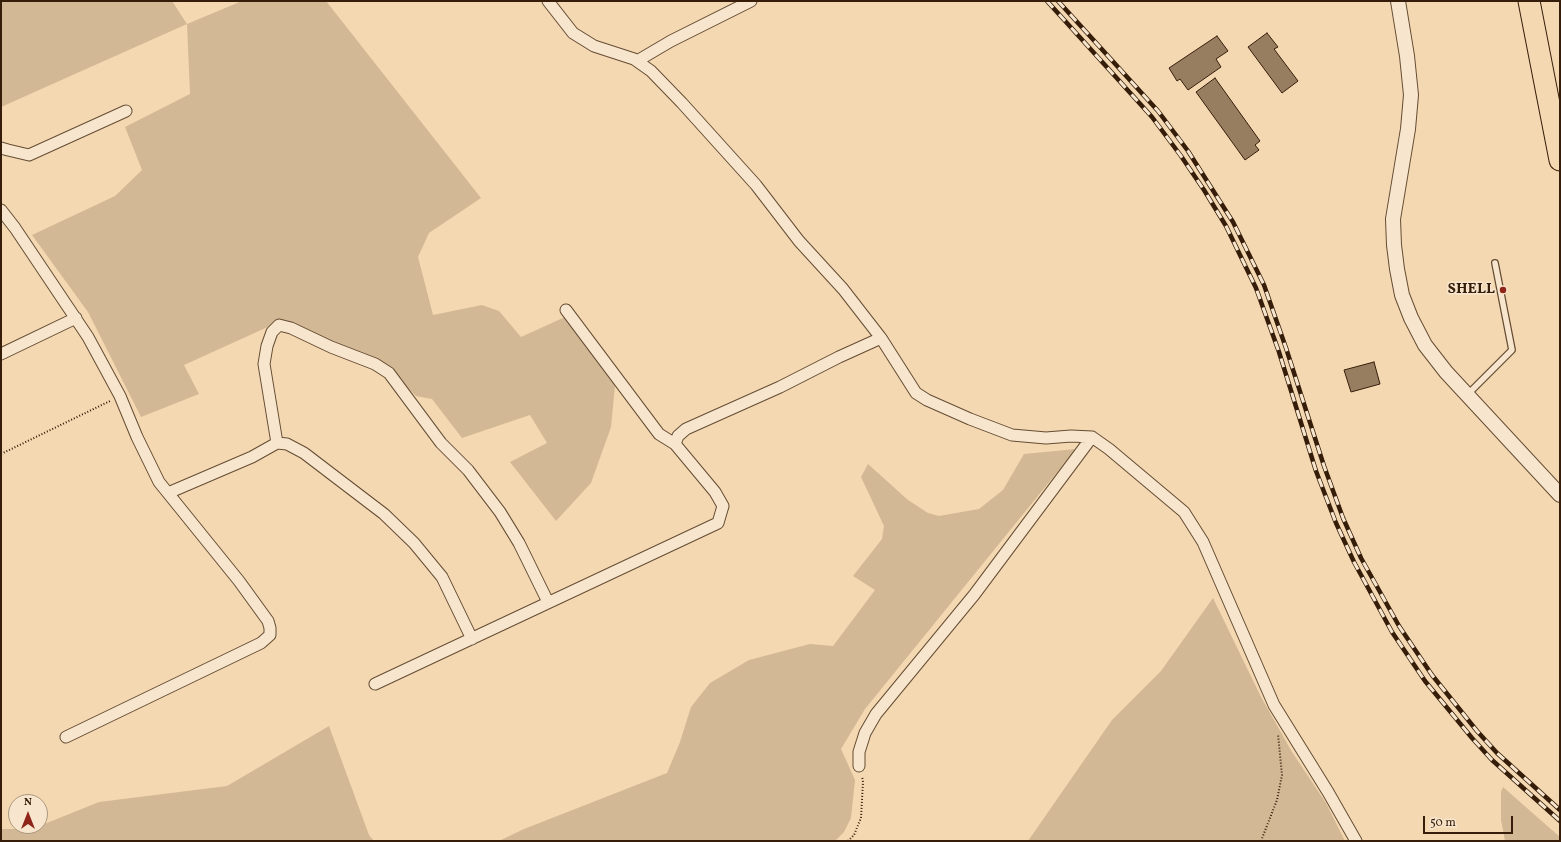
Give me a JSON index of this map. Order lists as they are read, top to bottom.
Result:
{
  "places": ["SHELL"],
  "scale_bar": "50 m",
  "north": "top"
}
